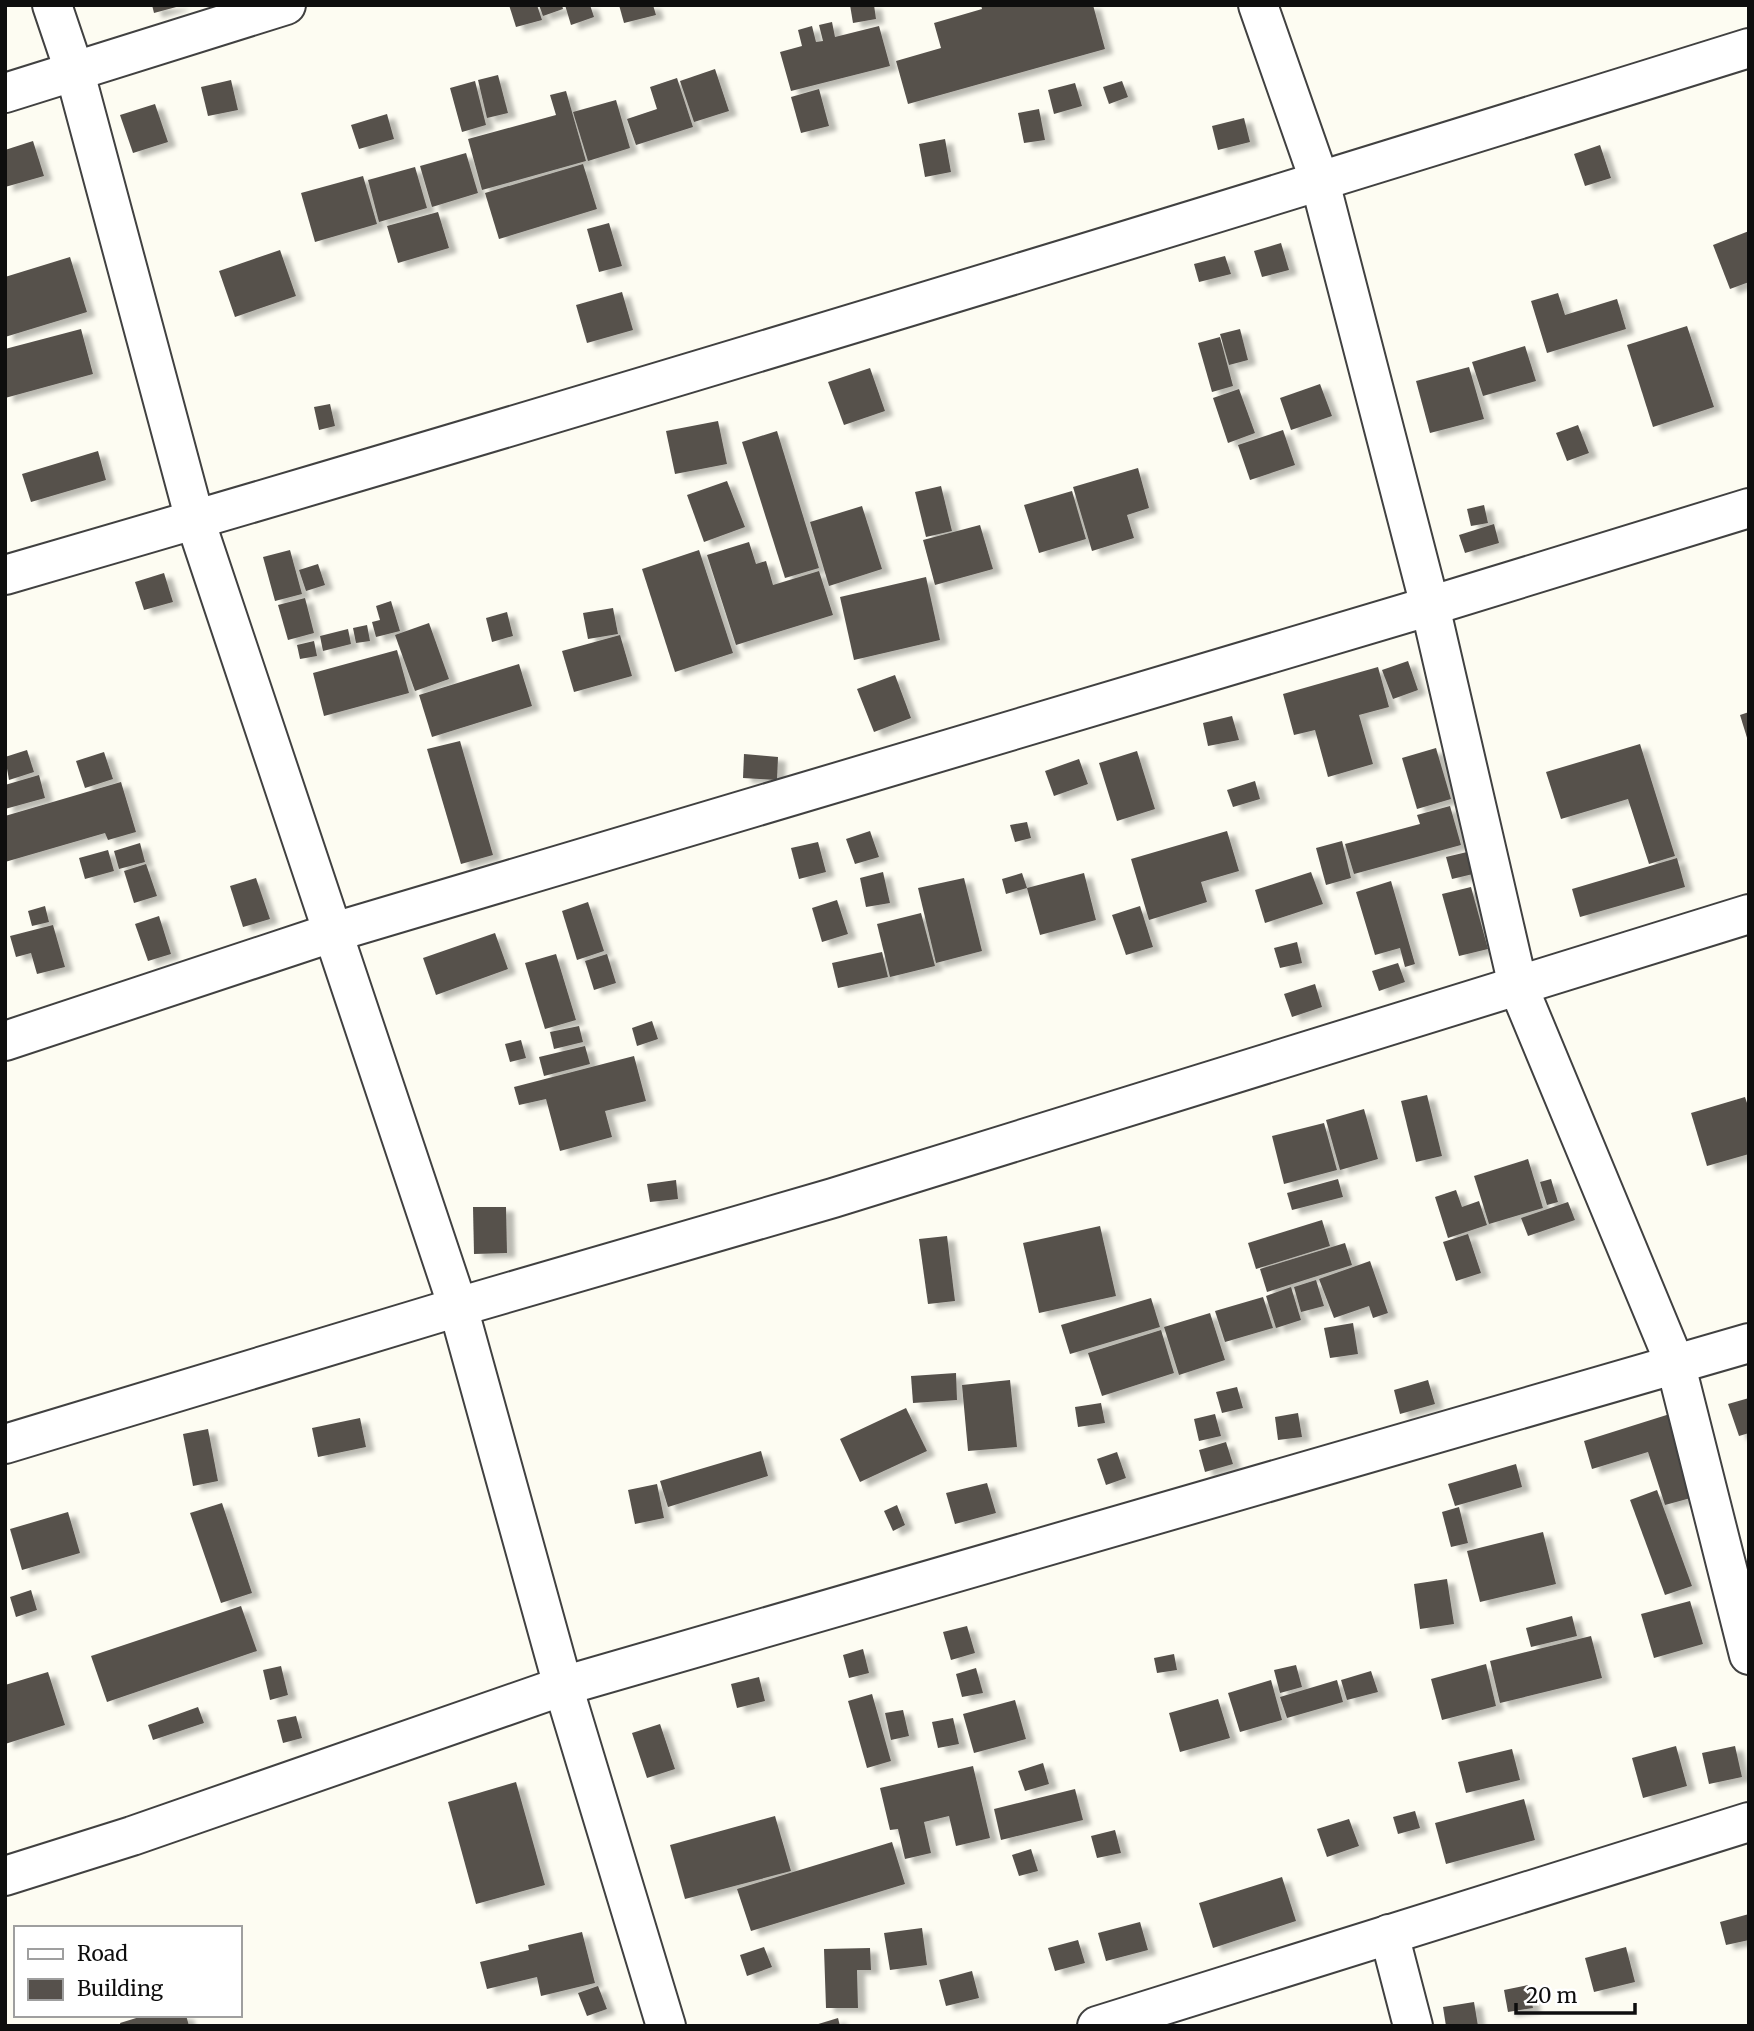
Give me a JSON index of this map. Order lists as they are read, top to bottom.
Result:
{
  "legend": ["Road", "Building"],
  "scale_bar": "20 m"
}
